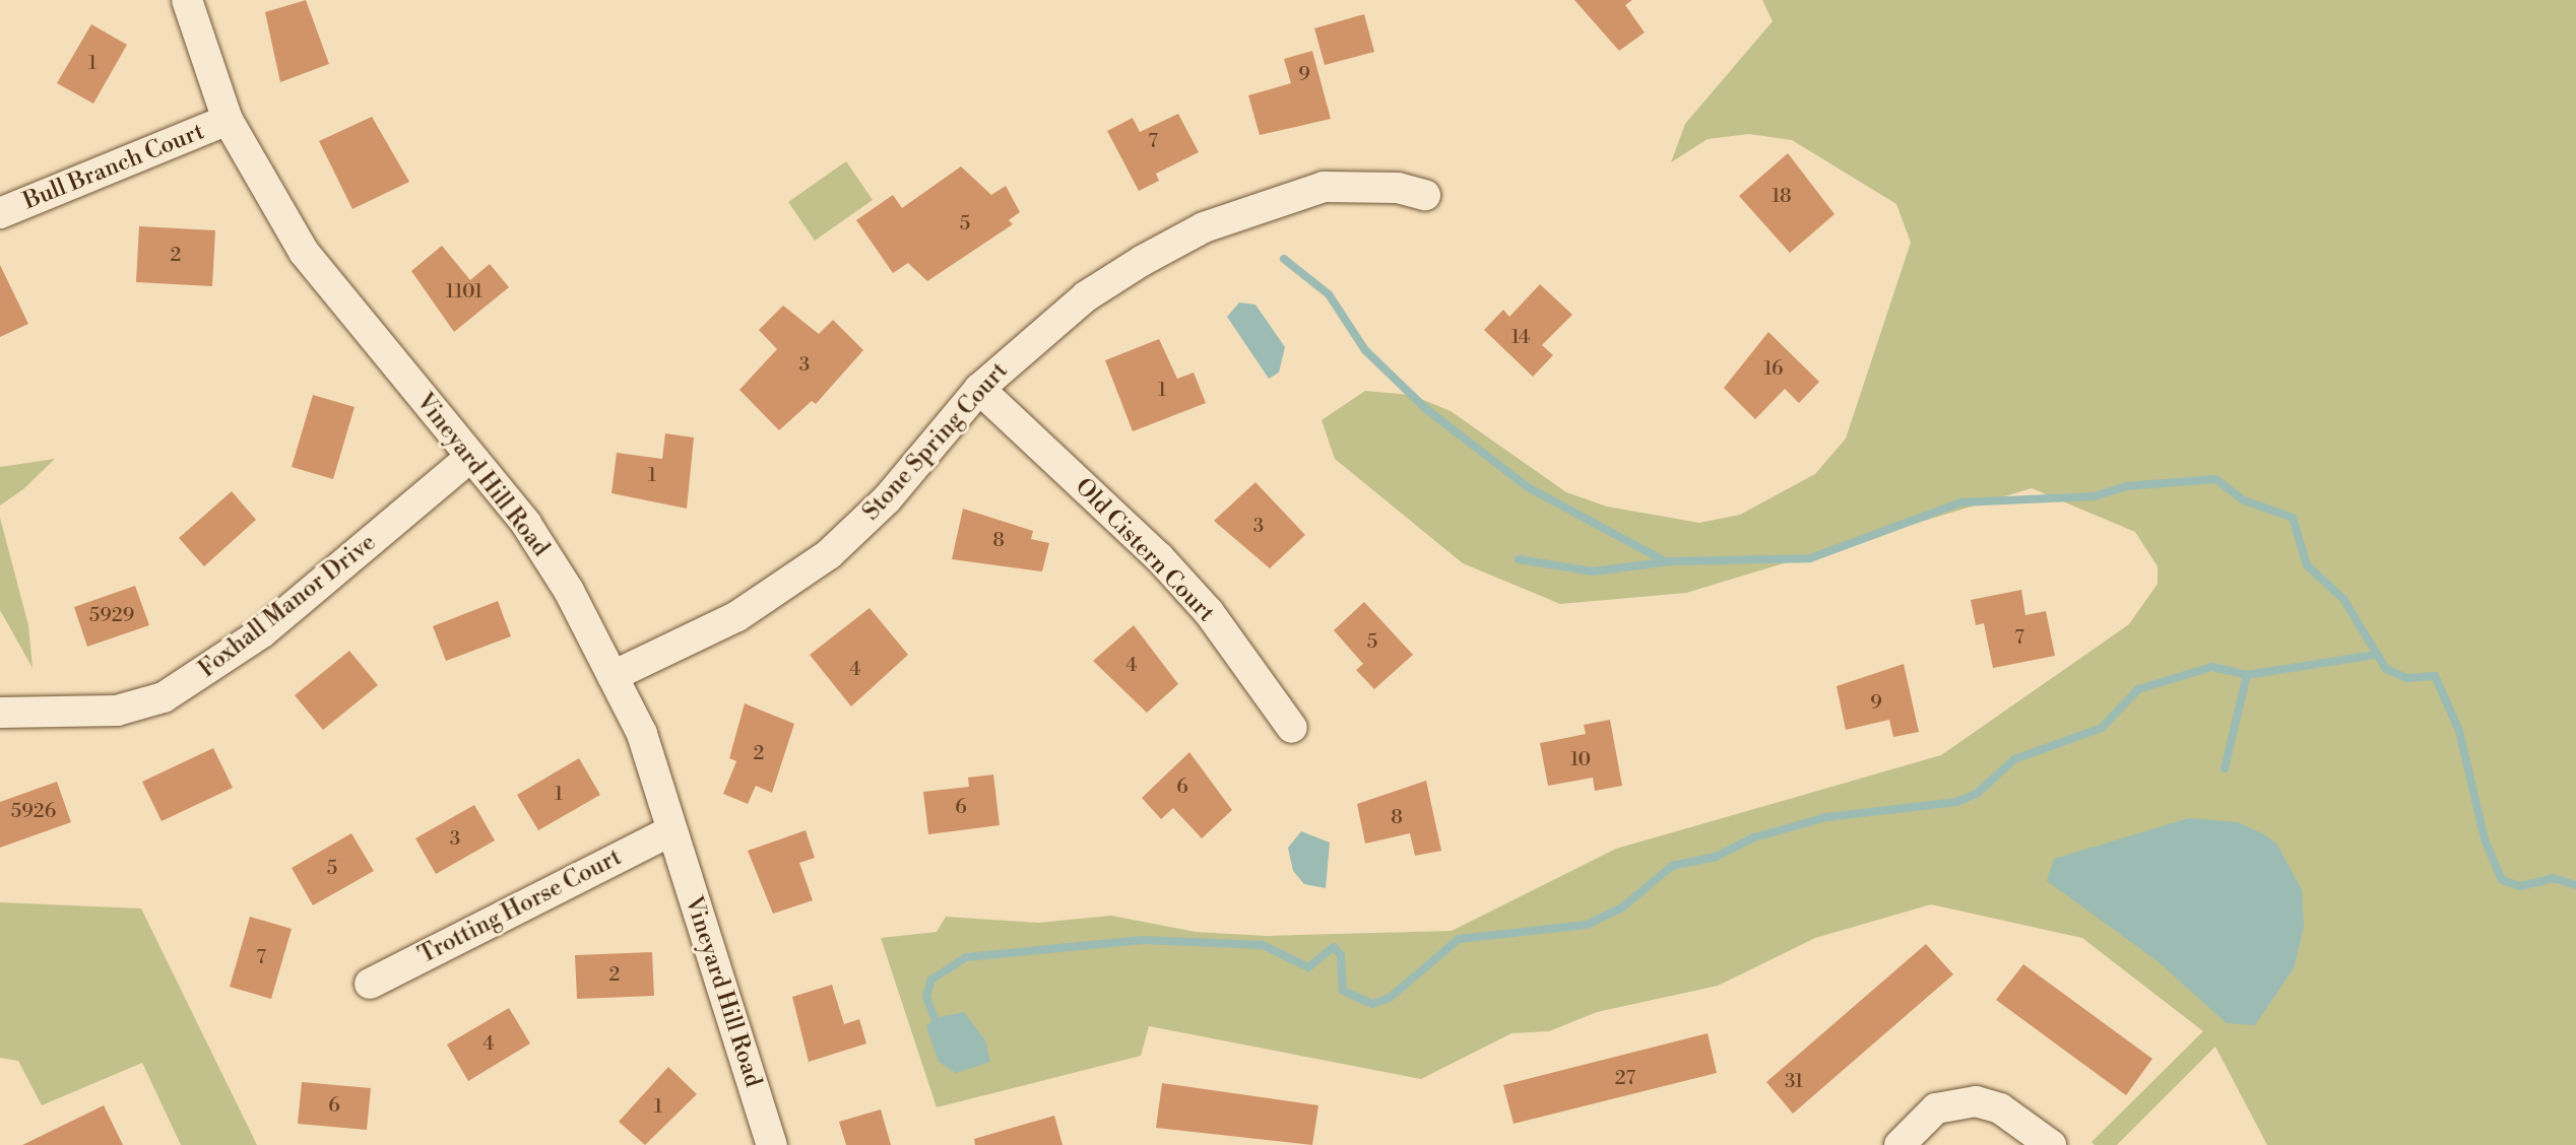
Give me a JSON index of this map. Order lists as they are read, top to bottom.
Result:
{
  "streets": {
    "street": [
      "Bull Branch Court",
      "Stone Spring Court",
      "Vineyard Hill Road",
      "Old Cistern Court",
      "Foxhall Manor Drive",
      "Trotting Horse Court"
    ]
  },
  "crossings": [
    ["Bull Branch Court", "Vineyard Hill Road"],
    ["Stone Spring Court", "Vineyard Hill Road"],
    ["Stone Spring Court", "Old Cistern Court"],
    ["Vineyard Hill Road", "Foxhall Manor Drive"],
    ["Vineyard Hill Road", "Trotting Horse Court"]
  ],
  "house_numbers": [
    "1",
    "9",
    "7",
    "18",
    "5",
    "2",
    "1101",
    "14",
    "3",
    "16",
    "1",
    "1",
    "3",
    "8",
    "5929",
    "7",
    "5",
    "4",
    "4",
    "9",
    "2",
    "10",
    "6",
    "1",
    "6",
    "5926",
    "8",
    "3",
    "5",
    "7",
    "2",
    "4",
    "27",
    "31",
    "6",
    "1"
  ]
}
